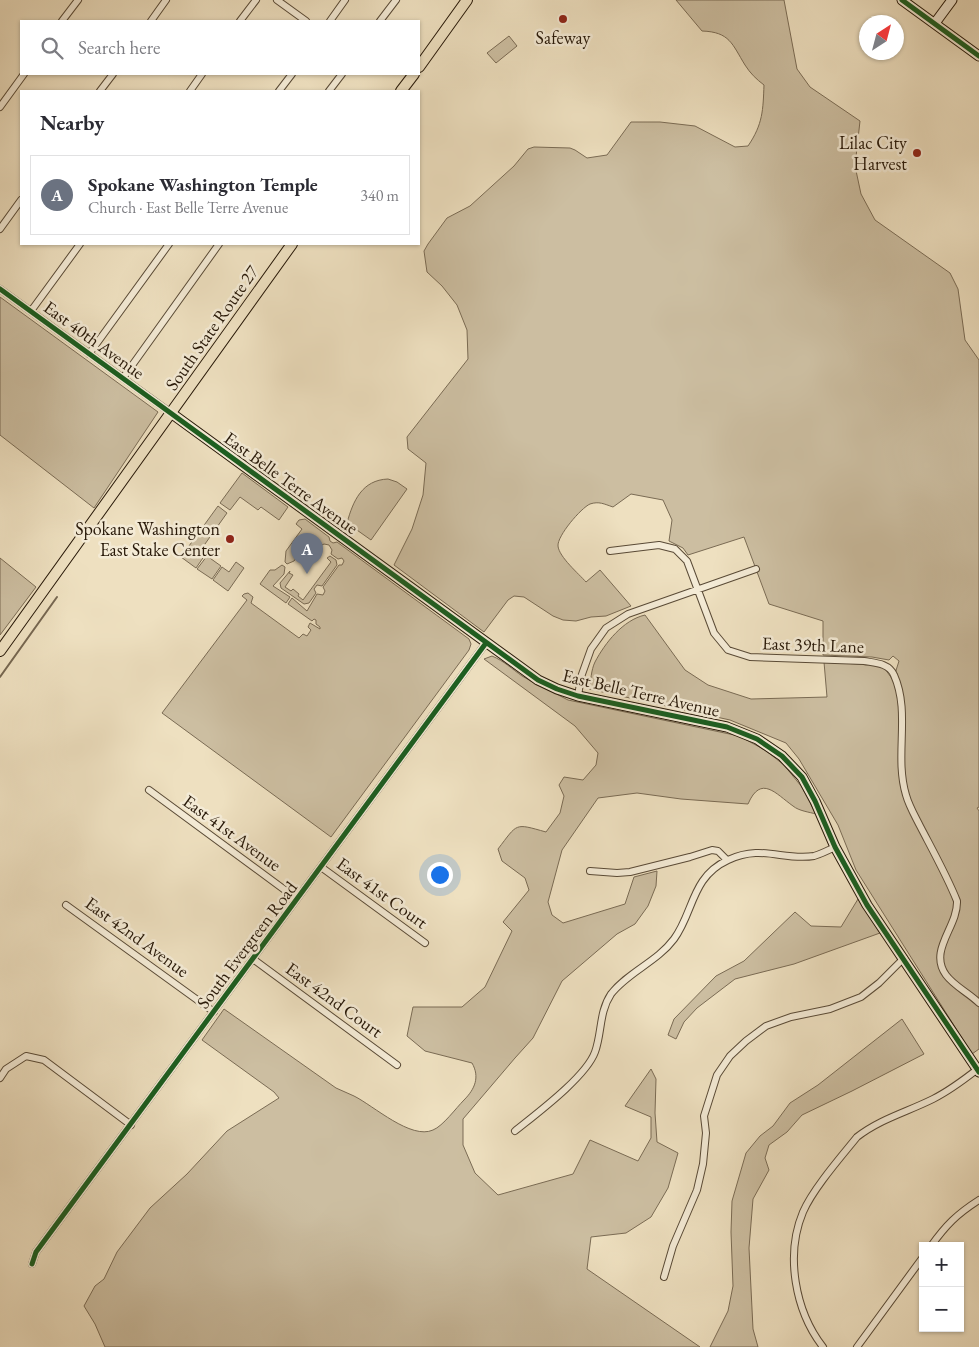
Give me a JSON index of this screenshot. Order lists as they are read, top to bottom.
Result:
{
  "streets": {
    "main road": ["South State Route 27"],
    "street": [
      "East 40th Avenue",
      "East Belle Terre Avenue",
      "East 39th Lane",
      "East 41st Avenue",
      "East 41st Court",
      "East 42nd Avenue",
      "South Evergreen Road",
      "East 42nd Court"
    ]
  },
  "crossings": [
    ["South State Route 27", "East 40th Avenue"],
    ["South State Route 27", "East Belle Terre Avenue"],
    ["East 40th Avenue", "East Belle Terre Avenue"],
    ["East Belle Terre Avenue", "South Evergreen Road"],
    ["East 41st Avenue", "South Evergreen Road"],
    ["East 41st Court", "South Evergreen Road"],
    ["East 42nd Avenue", "South Evergreen Road"],
    ["South Evergreen Road", "East 42nd Court"]
  ],
  "places": ["Safeway", "Lilac City Harvest", "Spokane Washington East Stake Center"],
  "north": "top right",
  "page": {
    "search": "Search here",
    "heading": "Nearby",
    "list": [
      {
        "mark": "A",
        "name": "Spokane Washington Temple",
        "note": "Church · East Belle Terre Avenue",
        "value": "340 m"
      }
    ],
    "pins": "A",
    "map_buttons": ["+", "−"]
  }
}
